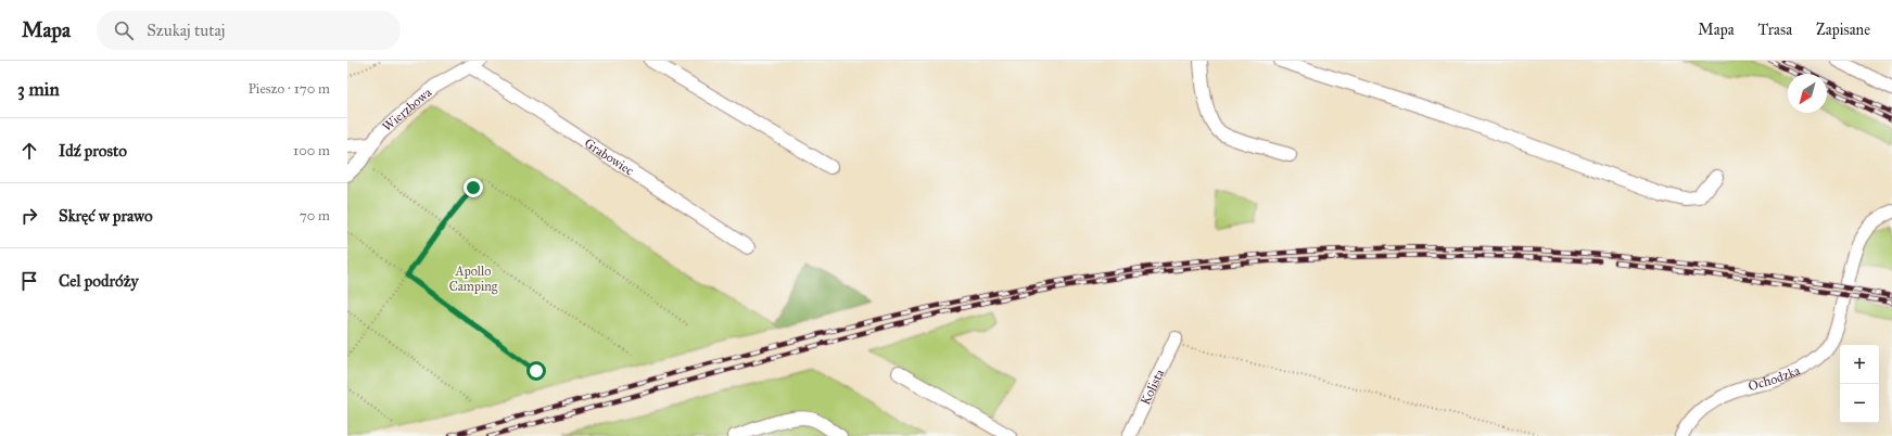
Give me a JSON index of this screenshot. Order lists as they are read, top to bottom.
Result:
{
  "streets": {
    "street": [
      "Wierzbowa",
      "Grabowiec",
      "Ochodzka",
      "Kolista"
    ]
  },
  "crossings": [
    ["Wierzbowa", "Grabowiec"]
  ],
  "parks": ["Apollo Camping"],
  "north": "bottom left",
  "page": {
    "header": "Mapa",
    "search": "Szukaj tutaj",
    "nav": ["Mapa", "Trasa", "Zapisane"],
    "heading": ["3 min", "Pieszo · 170 m"],
    "list": [
      ["Idź prosto", "100 m"],
      ["Skręć w prawo", "70 m"],
      "Cel podróży"
    ],
    "map_buttons": ["+", "−"]
  }
}
